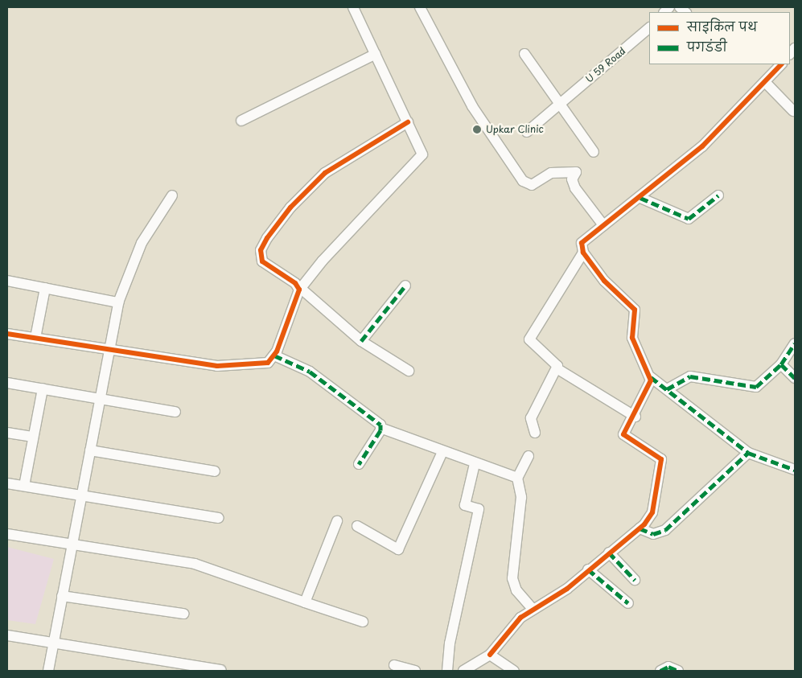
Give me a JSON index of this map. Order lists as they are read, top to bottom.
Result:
{
  "streets": {
    "street": ["U 59 Road"]
  },
  "places": ["Upkar Clinic"],
  "legend": ["साइकिल पथ", "पगडंडी"]
}
